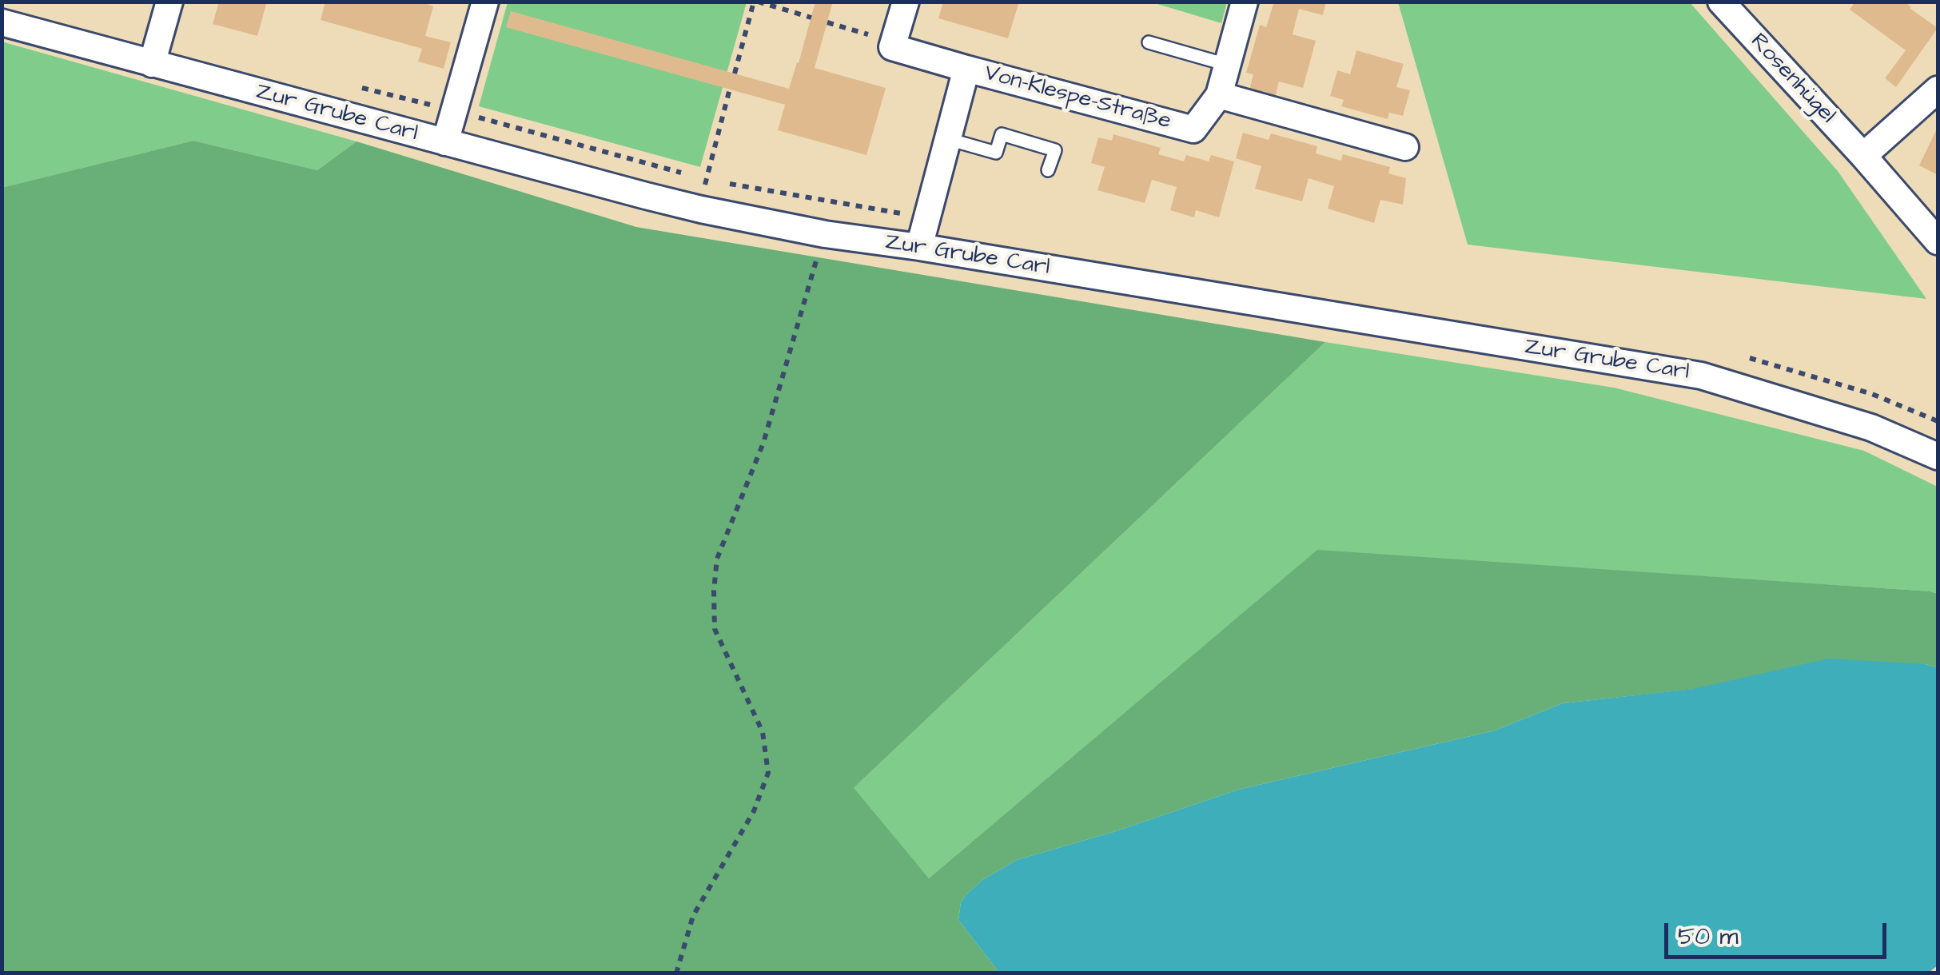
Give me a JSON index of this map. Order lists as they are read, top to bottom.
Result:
{
  "streets": {
    "street": ["Rosenhügel", "Von-Klespe-Straße", "Zur Grube Carl"]
  },
  "crossings": [
    ["Von-Klespe-Straße", "Zur Grube Carl"]
  ],
  "scale_bar": "50 m"
}
